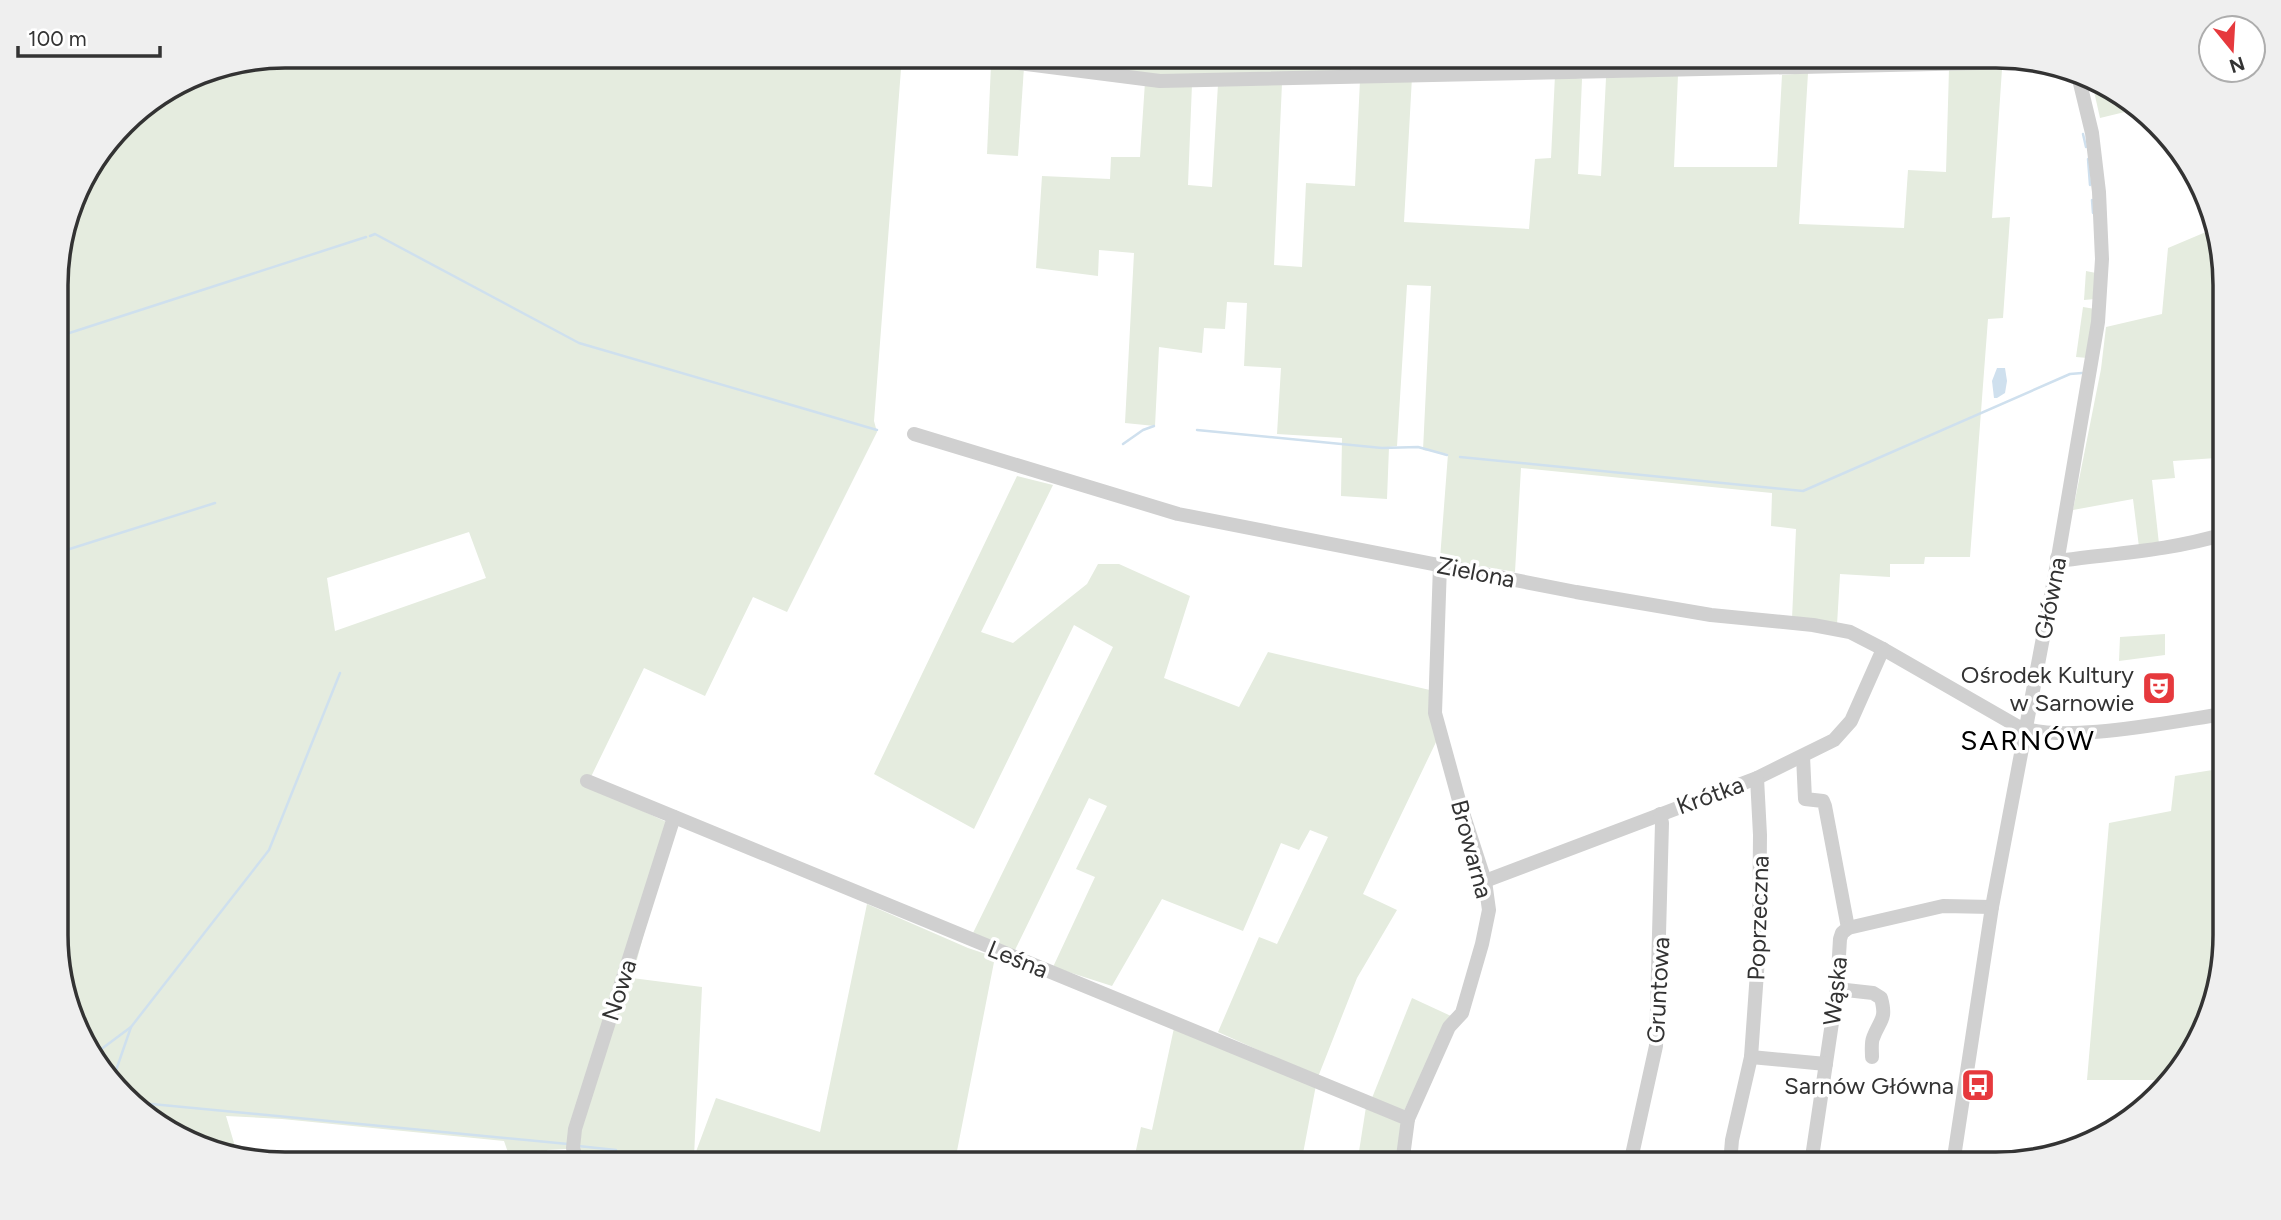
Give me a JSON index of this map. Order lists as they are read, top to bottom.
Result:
{
  "streets": {
    "street": [
      "Zielona",
      "Główna",
      "Krótka",
      "Browarna",
      "Poprzeczna",
      "Leśna",
      "Nowa",
      "Gruntowa",
      "Wąska"
    ]
  },
  "crossings": [
    ["Zielona", "Główna"],
    ["Zielona", "Krótka"],
    ["Zielona", "Browarna"],
    ["Krótka", "Browarna"],
    ["Krótka", "Poprzeczna"],
    ["Krótka", "Gruntowa"],
    ["Krótka", "Wąska"],
    ["Browarna", "Leśna"],
    ["Leśna", "Nowa"]
  ],
  "districts": ["SARNÓW"],
  "places": {
    "theatre": ["Ośrodek Kultury w Sarnowie"],
    "bus stop": ["Sarnów Główna"]
  },
  "scale_bar": "100 m",
  "north": "bottom"
}
